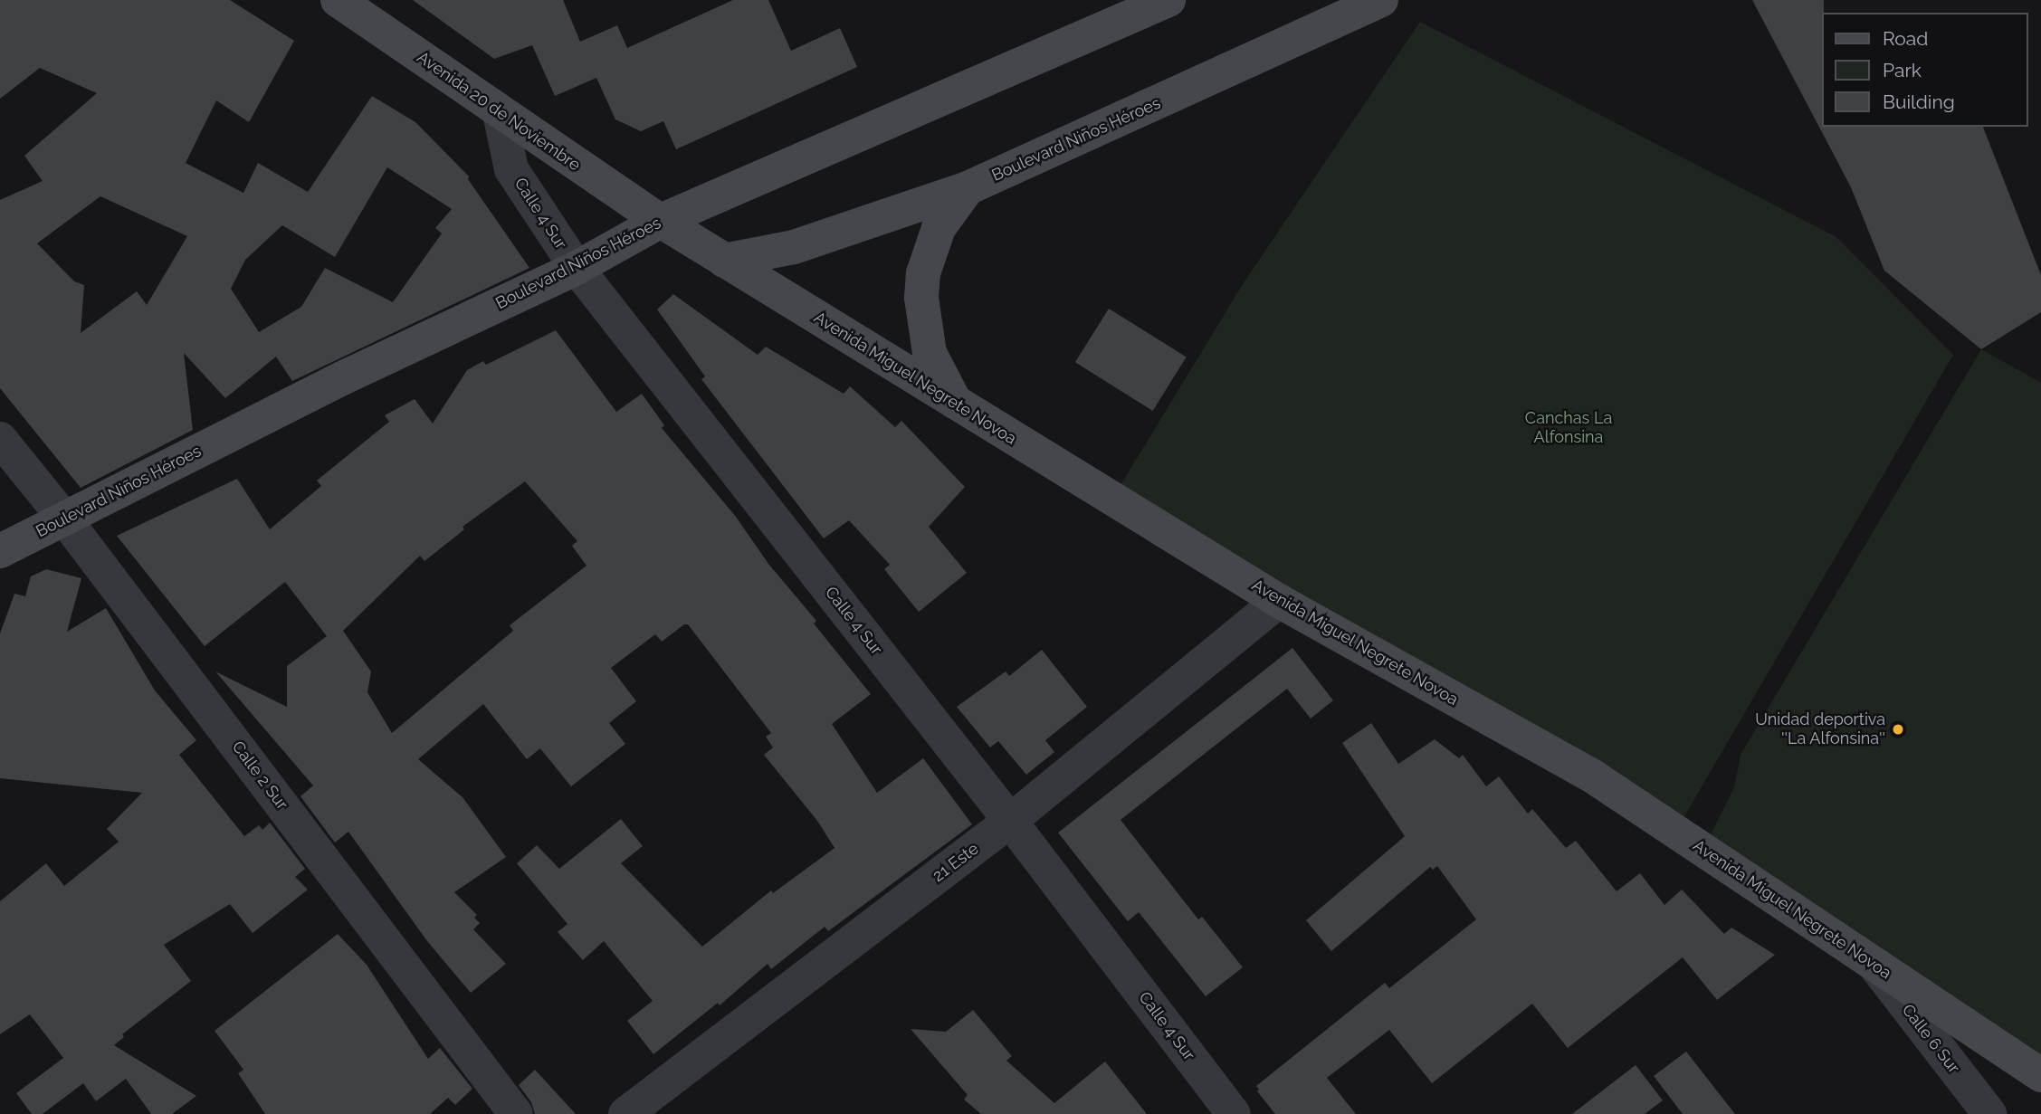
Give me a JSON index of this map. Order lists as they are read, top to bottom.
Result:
{
  "streets": {
    "main road": ["Avenida 20 de Noviembre", "Boulevard Niños Héroes", "Avenida Miguel Negrete Novoa"],
    "street": [
      "Calle 4 Sur",
      "Calle 2 Sur",
      "21 Este",
      "Calle 6 Sur"
    ]
  },
  "crossings": [
    ["Avenida 20 de Noviembre", "Boulevard Niños Héroes"],
    ["Avenida 20 de Noviembre", "Calle 4 Sur"],
    ["Avenida 20 de Noviembre", "Avenida Miguel Negrete Novoa"],
    ["Boulevard Niños Héroes", "Calle 4 Sur"],
    ["Boulevard Niños Héroes", "Avenida Miguel Negrete Novoa"],
    ["Boulevard Niños Héroes", "Calle 2 Sur"],
    ["Calle 4 Sur", "21 Este"],
    ["Avenida Miguel Negrete Novoa", "21 Este"],
    ["Avenida Miguel Negrete Novoa", "Calle 6 Sur"]
  ],
  "parks": ["Canchas La Alfonsina"],
  "places": ["Unidad deportiva ''La Alfonsina''"],
  "legend": ["Road", "Park", "Building"]
}
